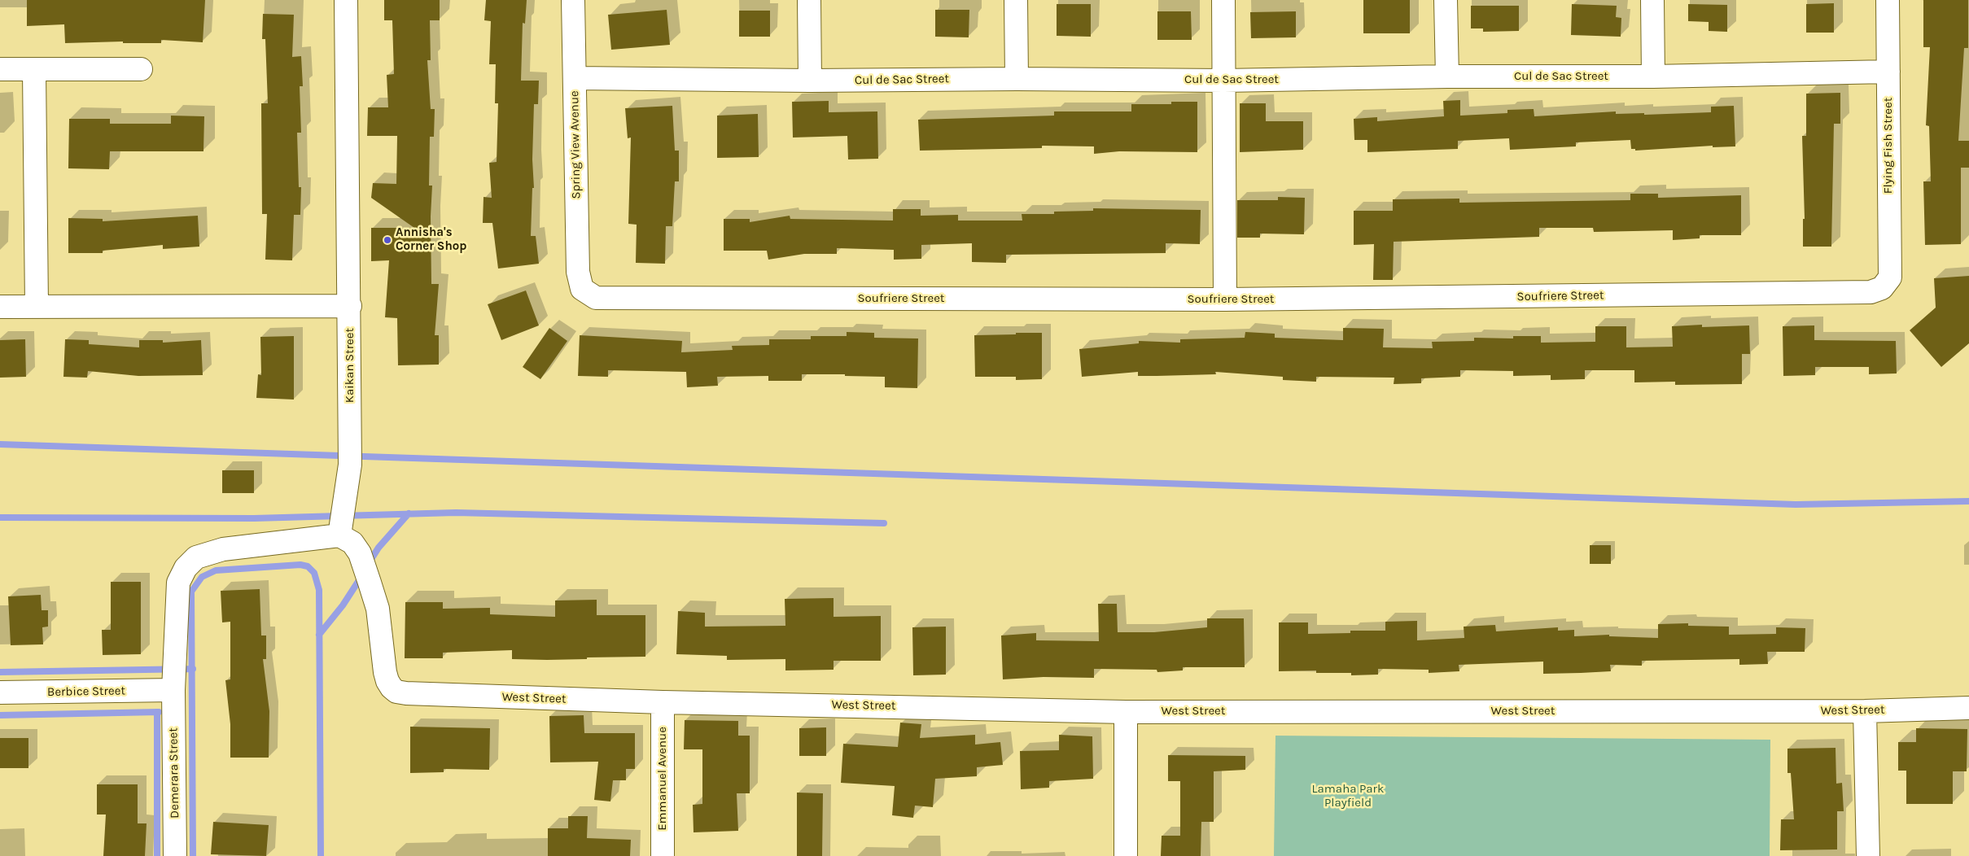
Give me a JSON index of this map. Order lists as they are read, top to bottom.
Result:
{
  "streets": {
    "street": [
      "Cul de Sac Street",
      "Spring View Avenue",
      "Flying Fish Street",
      "Soufriere Street",
      "Kaikan Street",
      "Berbice Street",
      "West Street",
      "Demerara Street",
      "Emmanuel Avenue"
    ]
  },
  "crossings": [
    ["Cul de Sac Street", "Spring View Avenue"],
    ["Cul de Sac Street", "Flying Fish Street"],
    ["Spring View Avenue", "Soufriere Street"],
    ["Flying Fish Street", "Soufriere Street"],
    ["Kaikan Street", "West Street"],
    ["Kaikan Street", "Demerara Street"],
    ["Berbice Street", "Demerara Street"],
    ["West Street", "Demerara Street"],
    ["West Street", "Emmanuel Avenue"]
  ],
  "parks": ["Lamaha Park Playfield"],
  "places": ["Annisha's Corner Shop"]
}
